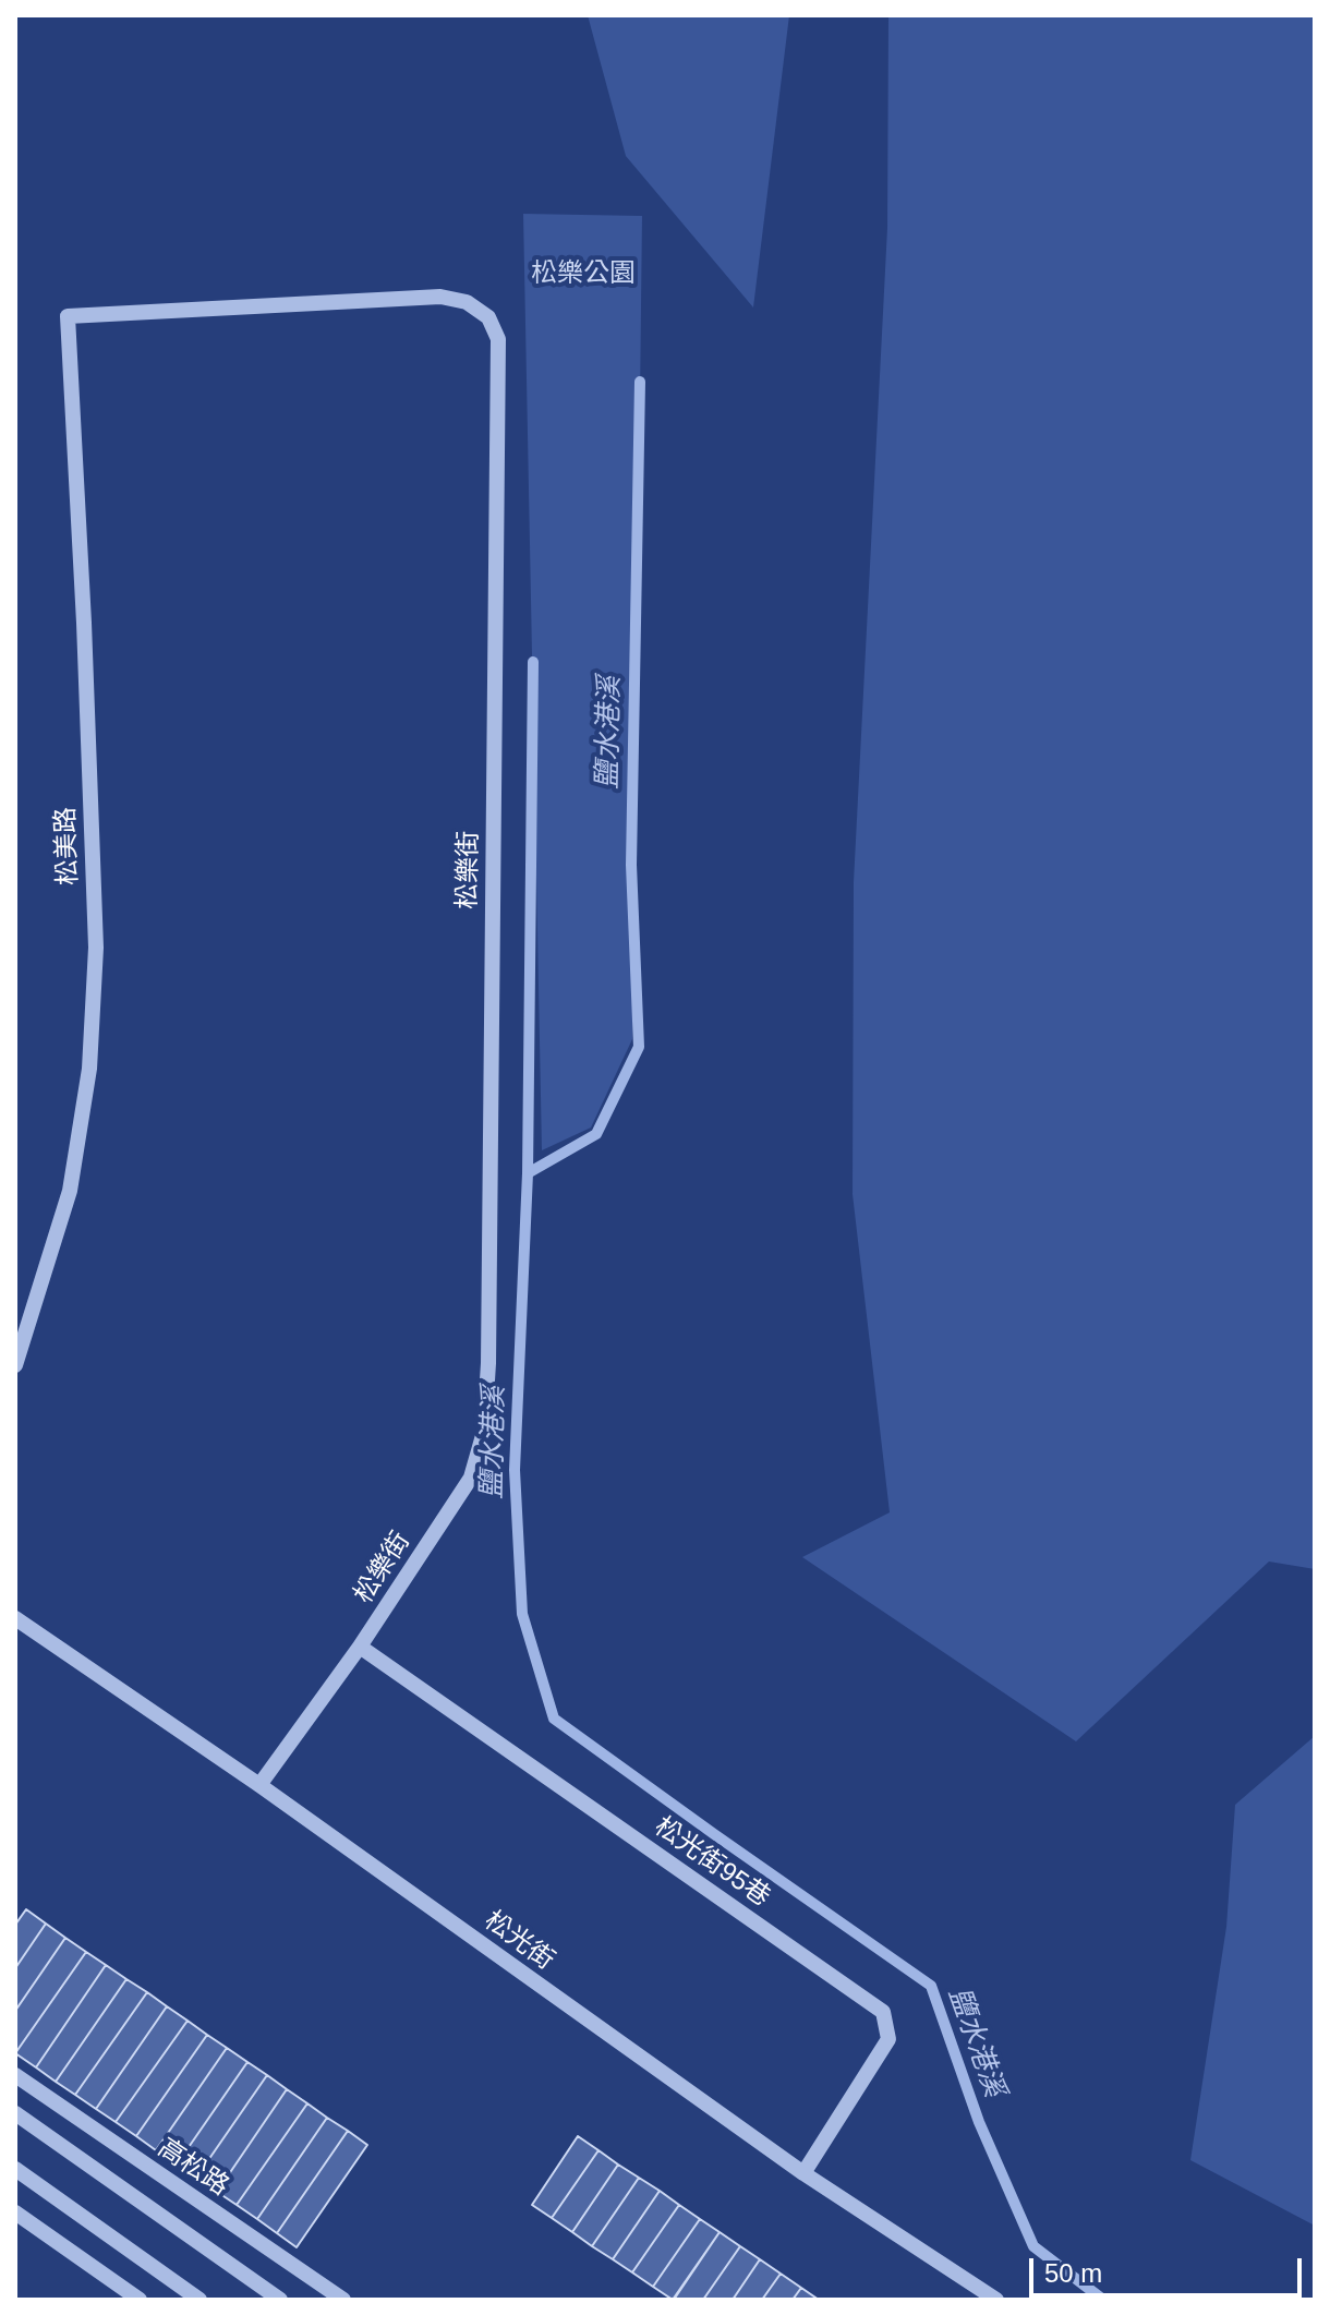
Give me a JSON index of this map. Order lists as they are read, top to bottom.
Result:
{
  "streets": {
    "street": [
      "松美路",
      "松樂街",
      "松光街95巷",
      "松光街",
      "高松路"
    ]
  },
  "crossings": [
    ["松美路", "松樂街"],
    ["松樂街", "松光街95巷"],
    ["松樂街", "松光街"],
    ["松光街95巷", "松光街"]
  ],
  "water": ["鹽水港溪"],
  "parks": ["松樂公園"],
  "scale_bar": "50 m"
}
